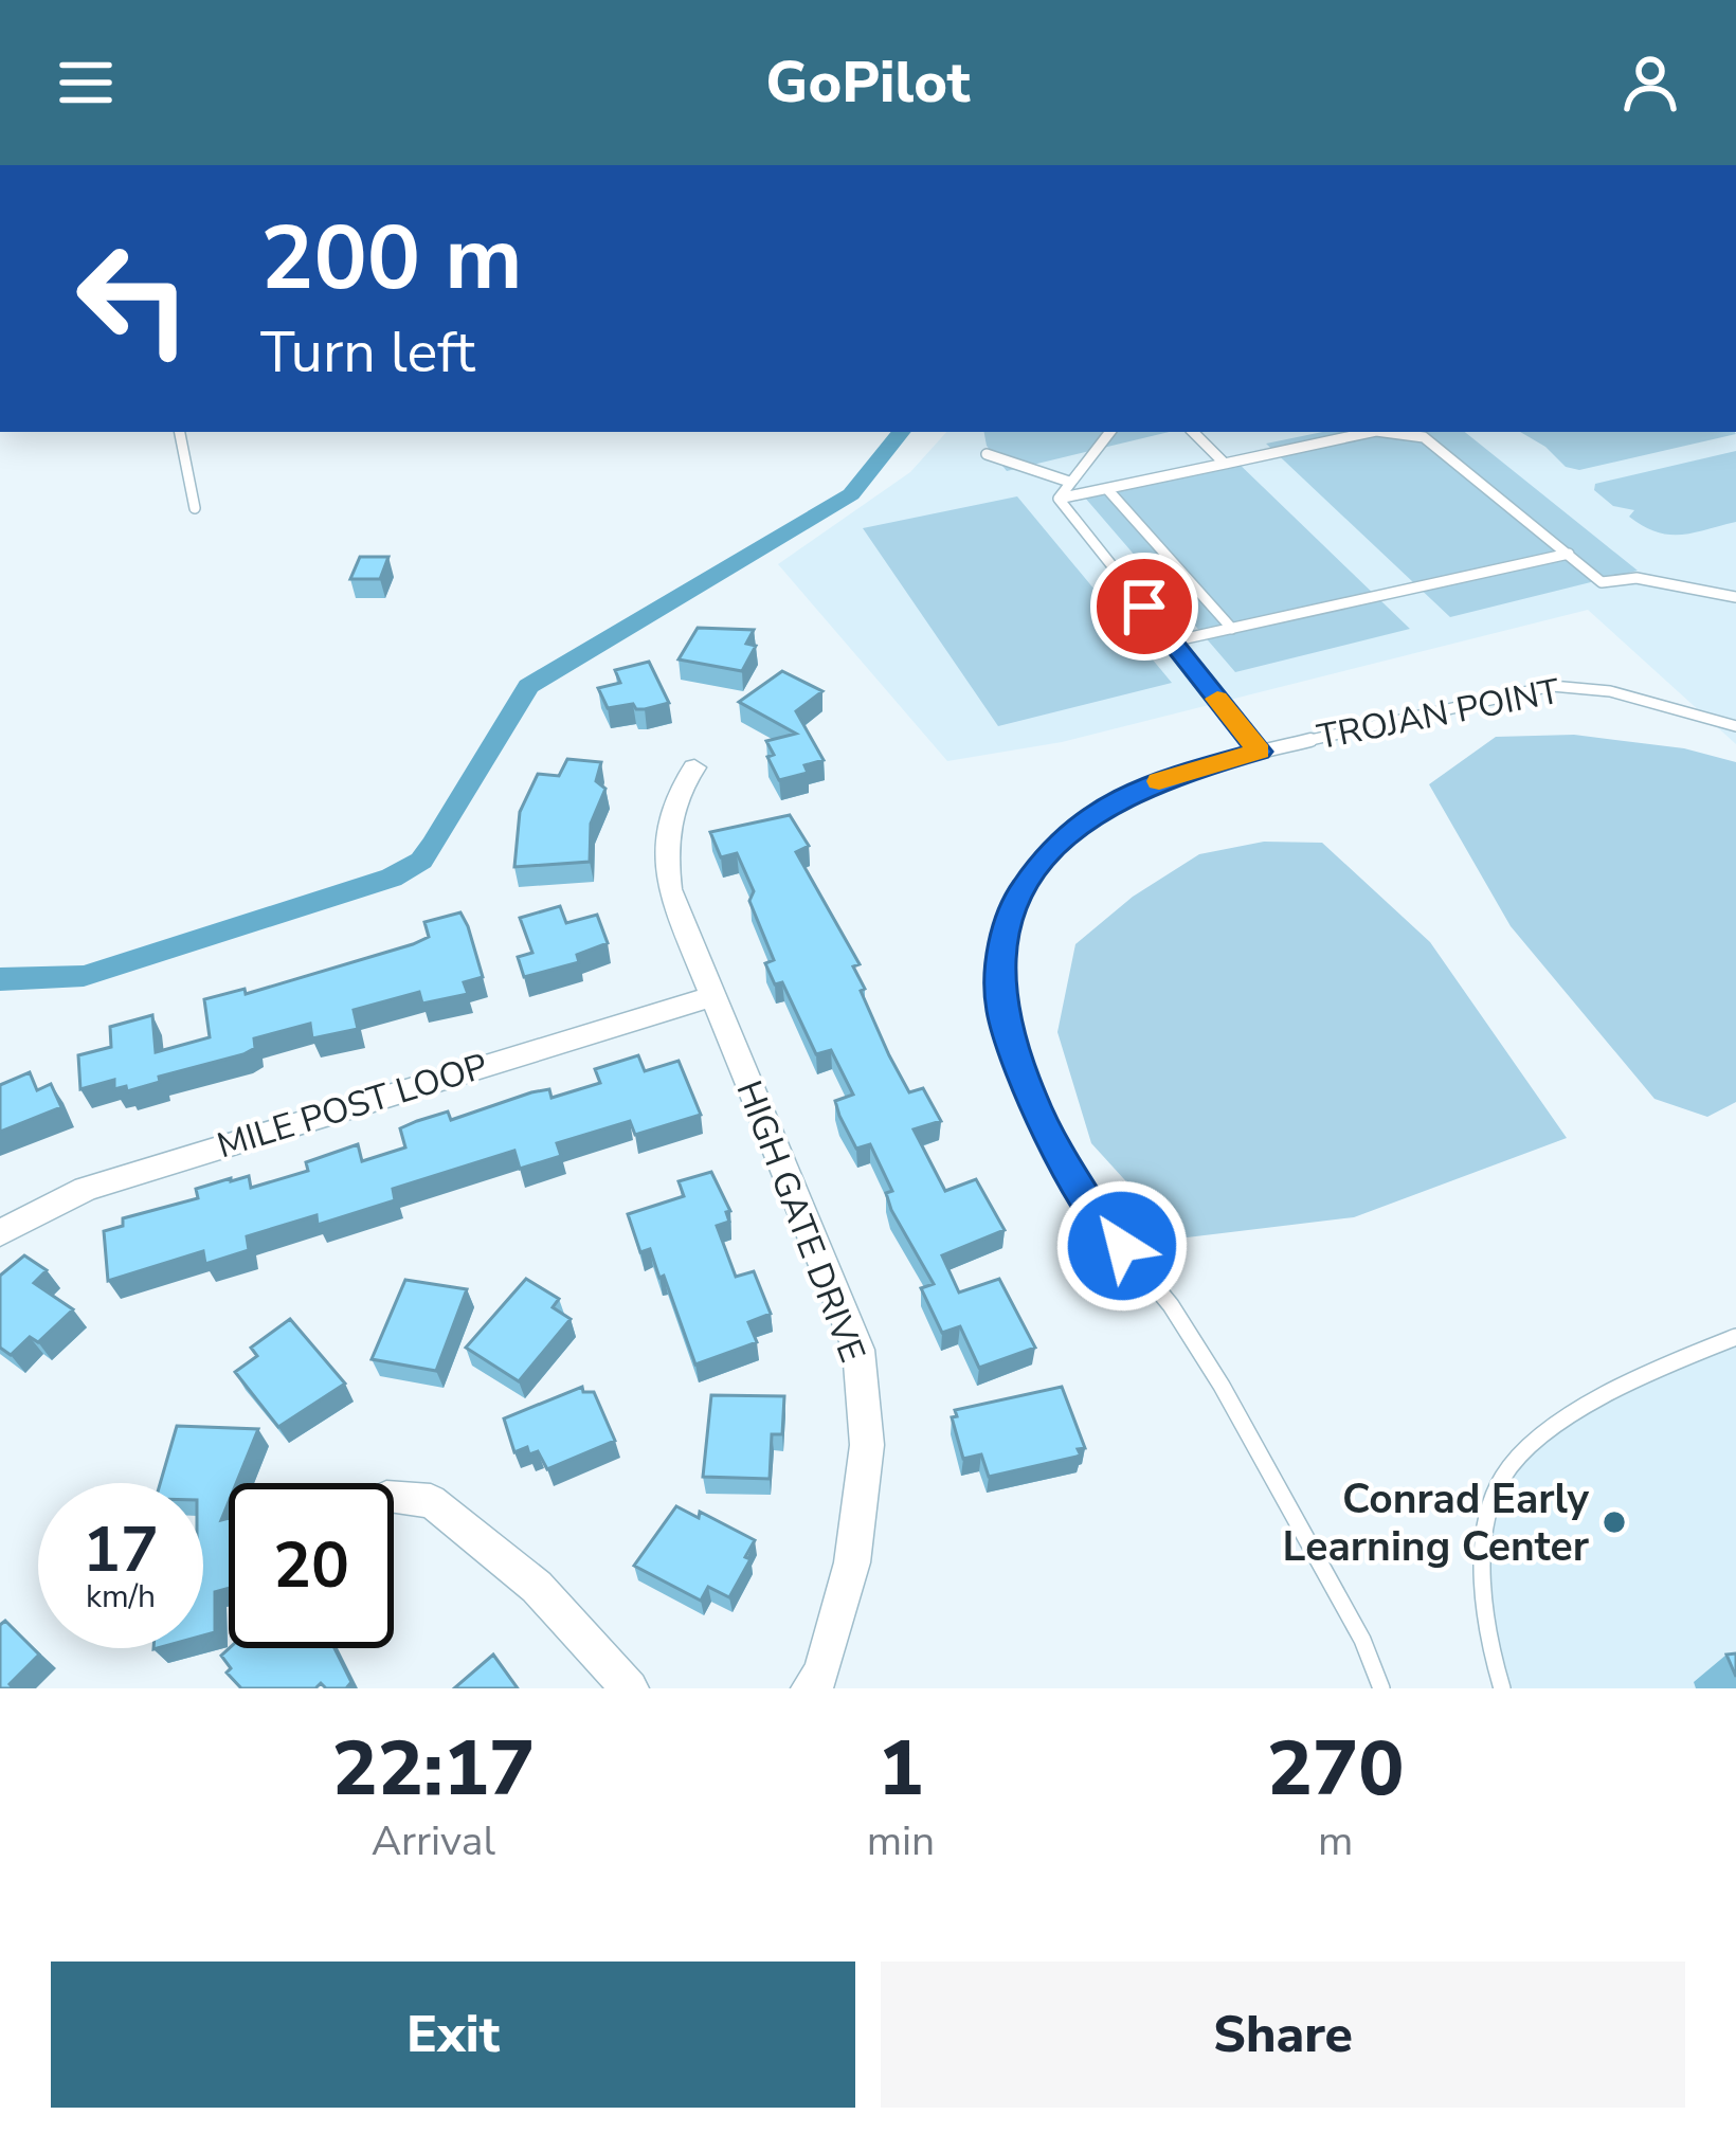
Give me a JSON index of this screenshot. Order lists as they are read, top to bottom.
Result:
{
  "streets": {
    "street": ["MILE POST LOOP", "HIGH GATE DRIVE"],
    "lane": ["TROJAN POINT"]
  },
  "crossings": [
    ["MILE POST LOOP", "HIGH GATE DRIVE"]
  ],
  "places": ["Conrad Early Learning Center"],
  "page": {
    "header": "GoPilot",
    "turn": ["200 m", "Turn left"],
    "speed": "17 km/h",
    "limit": "20",
    "eta": [
      "22:17",
      "Arrival",
      "1",
      "min",
      "270",
      "m"
    ],
    "buttons": ["Exit", "Share"]
  }
}
